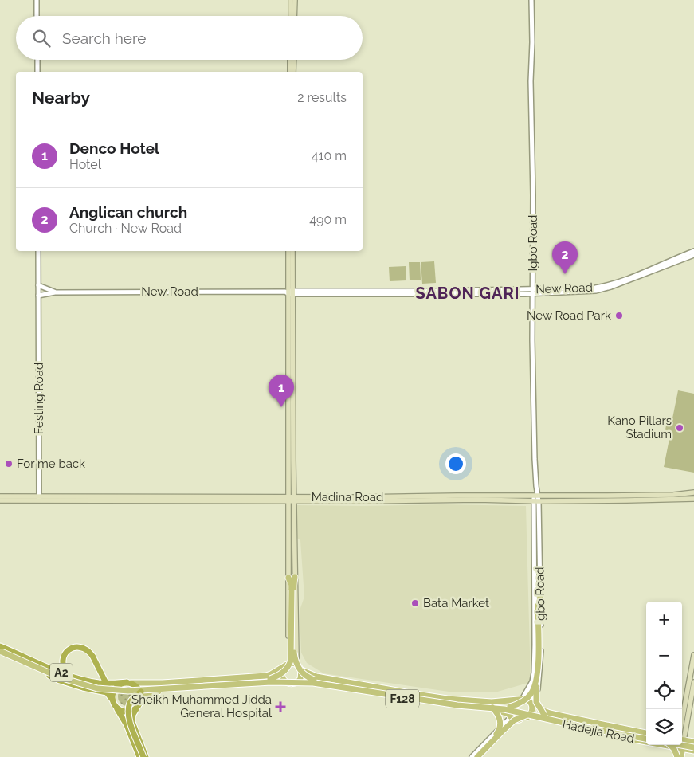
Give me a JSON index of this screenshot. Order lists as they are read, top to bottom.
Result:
{
  "streets": {
    "highway": ["A2"],
    "main road": ["Madina Road", "F128", "Hadejia Road"],
    "street": ["Igbo Road", "New Road", "Festing Road"]
  },
  "crossings": [
    ["Igbo Road", "New Road"],
    ["Igbo Road", "Madina Road"],
    ["Igbo Road", "F128"],
    ["Igbo Road", "Hadejia Road"],
    ["New Road", "Festing Road"],
    ["Festing Road", "Madina Road"],
    ["A2", "F128"],
    ["F128", "Hadejia Road"]
  ],
  "districts": ["SABON GARI"],
  "places": {
    "other": [
      "New Road Park",
      "Kano Pillars Stadium",
      "For me back",
      "Bata Market"
    ],
    "health": ["Sheikh Muhammed Jidda General Hospital"]
  },
  "page": {
    "search": "Search here",
    "heading": ["Nearby", "2 results"],
    "list": [
      {
        "mark": "1",
        "name": "Denco Hotel",
        "note": "Hotel",
        "value": "410 m"
      },
      {
        "mark": "2",
        "name": "Anglican church",
        "note": "Church · New Road",
        "value": "490 m"
      }
    ],
    "pins": ["2", "1"],
    "map_buttons": ["+", "−"]
  }
}
